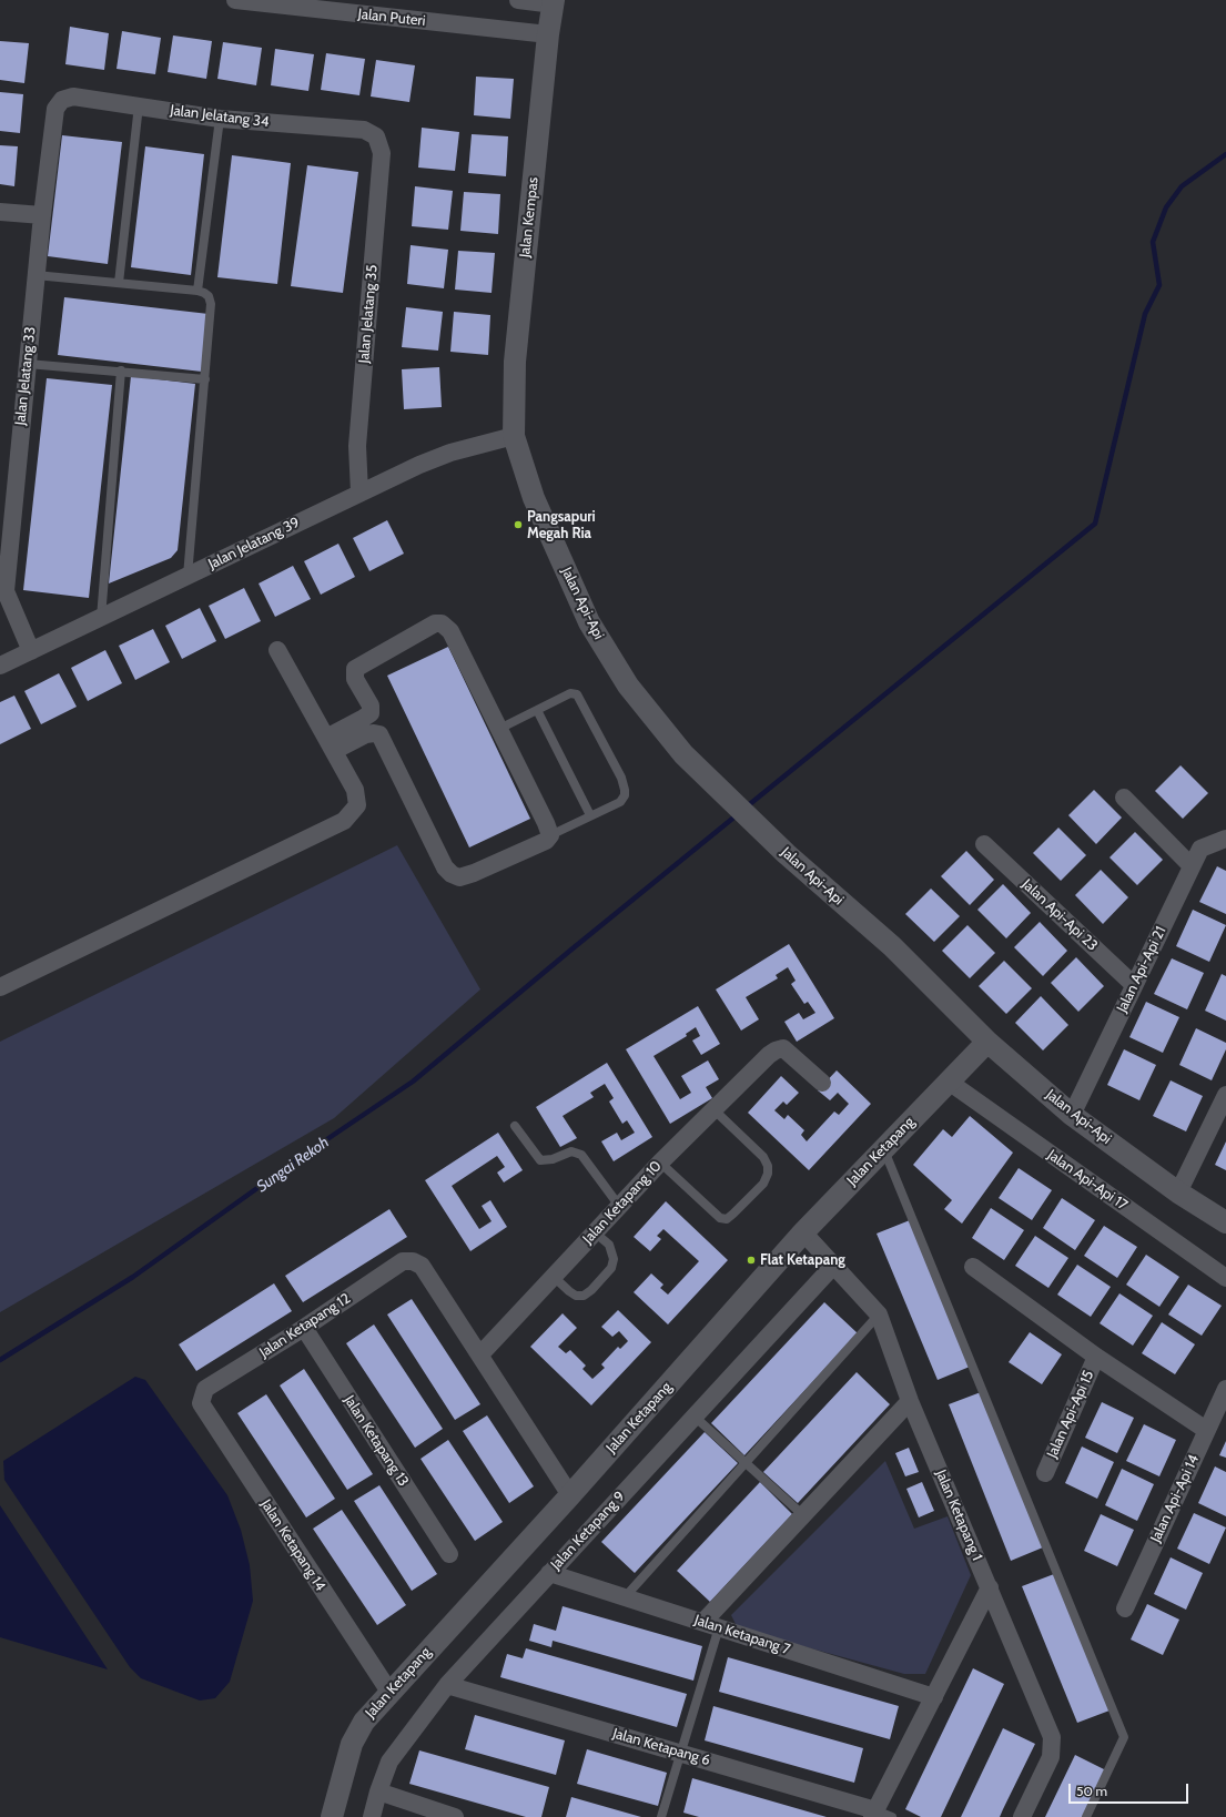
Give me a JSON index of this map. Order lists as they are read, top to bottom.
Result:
{
  "streets": {
    "street": [
      "Jalan Puteri",
      "Jalan Jelatang 34",
      "Jalan Kempas",
      "Jalan Jelatang 35",
      "Jalan Jelatang 33",
      "Jalan Jelatang 39",
      "Jalan Api-Api",
      "Jalan Api-Api 23",
      "Jalan Api-Api 21",
      "Jalan Ketapang",
      "Jalan Api-Api 17",
      "Jalan Ketapang 10",
      "Jalan Ketapang 12",
      "Jalan Api-Api 15",
      "Jalan Ketapang 13",
      "Jalan Api-Api 14",
      "Jalan Ketapang 1",
      "Jalan Ketapang 9",
      "Jalan Ketapang 14",
      "Jalan Ketapang 7",
      "Jalan Ketapang 6"
    ]
  },
  "crossings": [
    ["Jalan Puteri", "Jalan Kempas"],
    ["Jalan Jelatang 34", "Jalan Jelatang 35"],
    ["Jalan Jelatang 34", "Jalan Jelatang 33"],
    ["Jalan Kempas", "Jalan Jelatang 39"],
    ["Jalan Kempas", "Jalan Api-Api"],
    ["Jalan Jelatang 35", "Jalan Jelatang 39"],
    ["Jalan Jelatang 33", "Jalan Jelatang 39"],
    ["Jalan Jelatang 39", "Jalan Api-Api"],
    ["Jalan Api-Api", "Jalan Api-Api 21"],
    ["Jalan Api-Api", "Jalan Ketapang"],
    ["Jalan Api-Api 23", "Jalan Api-Api 21"],
    ["Jalan Ketapang", "Jalan Api-Api 17"],
    ["Jalan Ketapang", "Jalan Ketapang 1"],
    ["Jalan Ketapang", "Jalan Ketapang 14"],
    ["Jalan Ketapang 10", "Jalan Ketapang 12"],
    ["Jalan Ketapang 12", "Jalan Ketapang 13"],
    ["Jalan Ketapang 12", "Jalan Ketapang 14"],
    ["Jalan Ketapang 1", "Jalan Ketapang 9"],
    ["Jalan Ketapang 9", "Jalan Ketapang 7"],
    ["Jalan Ketapang 9", "Jalan Ketapang 6"]
  ],
  "water": ["Sungai Rekoh"],
  "places": ["Pangsapuri Megah Ria", "Flat Ketapang"],
  "scale_bar": "50 m"
}
